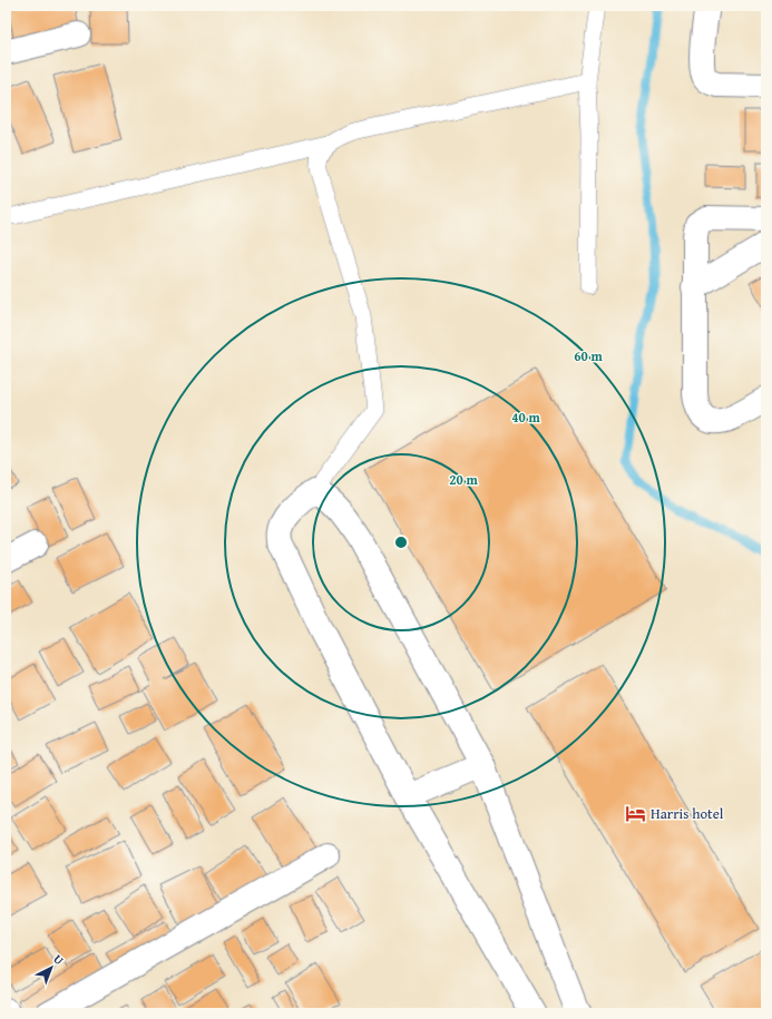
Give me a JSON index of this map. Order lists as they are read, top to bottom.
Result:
{
  "places": {
    "hotel": ["Harris hotel"]
  },
  "north": "top right",
  "rings": ["60 m", "40 m", "20 m"]
}
